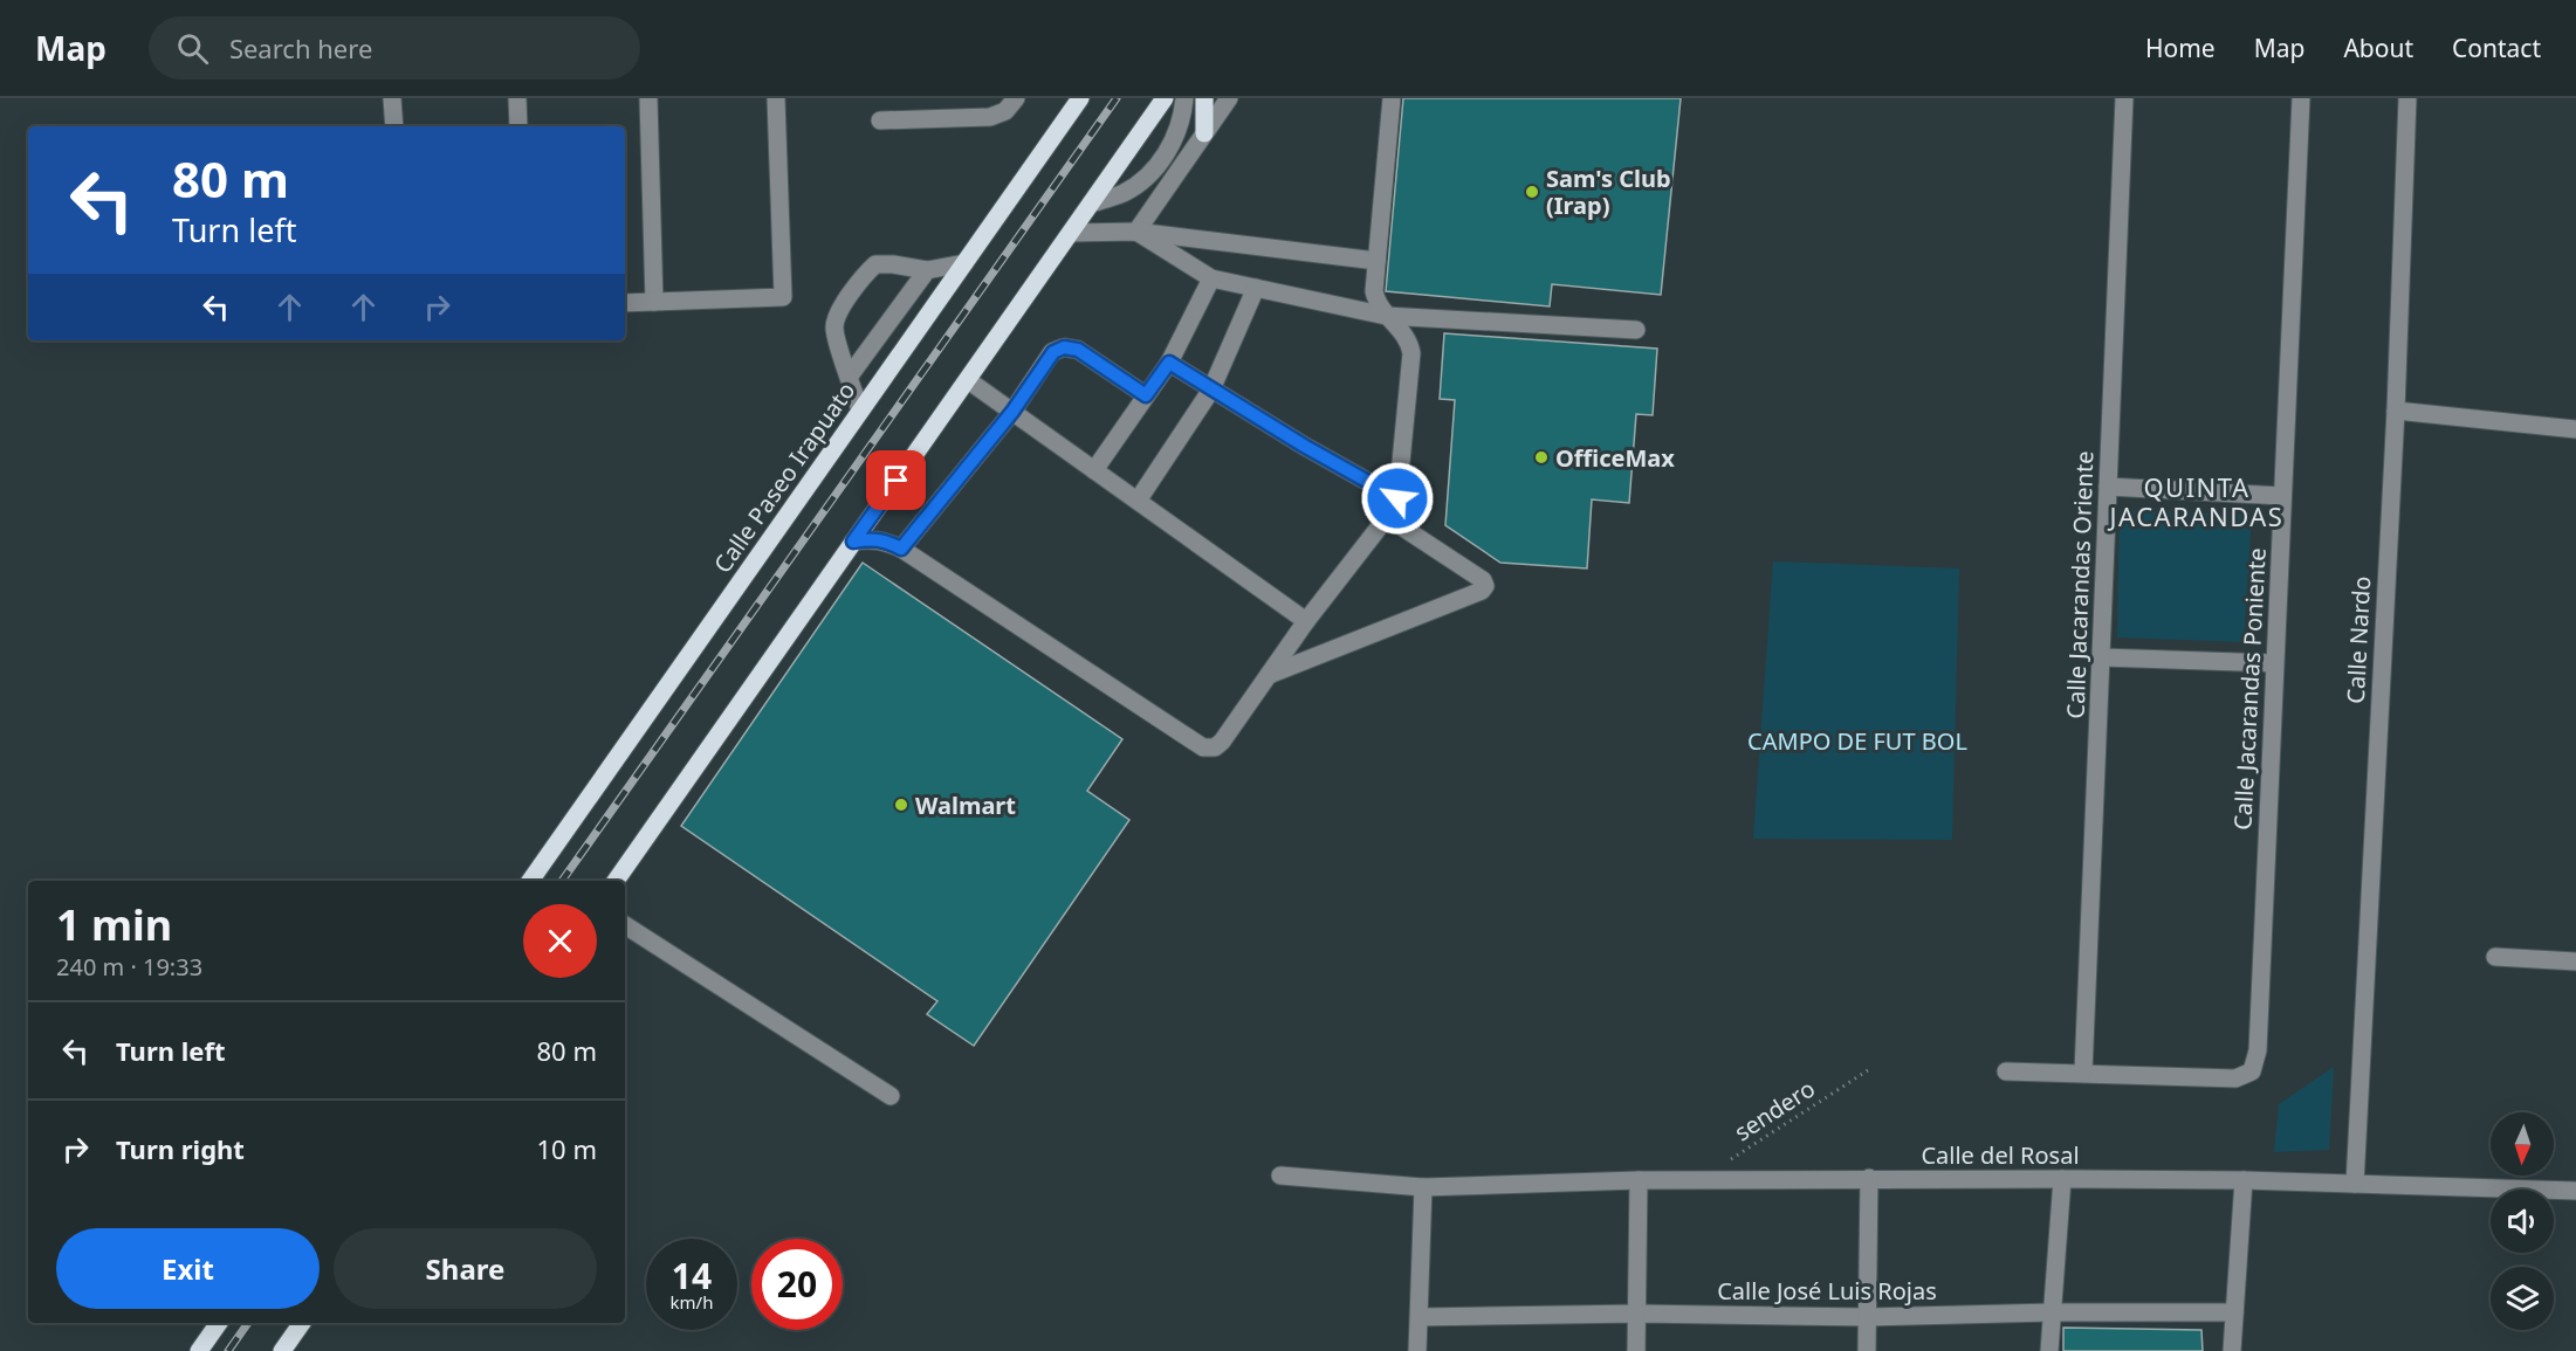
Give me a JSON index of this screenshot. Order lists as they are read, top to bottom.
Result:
{
  "streets": {
    "main road": ["Calle Paseo Irapuato"],
    "street": [
      "Calle Jacarandas Oriente",
      "Calle Nardo",
      "Calle Jacarandas Poniente",
      "Calle del Rosal",
      "Calle José Luis Rojas"
    ],
    "path": ["sendero"]
  },
  "crossings": [
    ["Calle Jacarandas Oriente", "Calle Jacarandas Poniente"],
    ["Calle Nardo", "Calle del Rosal"],
    ["sendero", "Calle del Rosal"]
  ],
  "districts": ["QUINTA JACARANDAS"],
  "parks": ["CAMPO DE FUT BOL"],
  "places": ["Sam's Club (Irap)", "OfficeMax", "Walmart"],
  "north": "bottom",
  "page": {
    "header": "Map",
    "search": "Search here",
    "nav": [
      "Home",
      "Map",
      "About",
      "Contact"
    ],
    "turn": ["80 m", "Turn left"],
    "heading": ["1 min", "240 m · 19:33"],
    "list": [
      {
        "name": "Turn left",
        "value": "80 m"
      },
      {
        "name": "Turn right",
        "value": "10 m"
      }
    ],
    "buttons": ["Exit", "Share"],
    "speed": "14 km/h",
    "limit": "20"
  }
}
